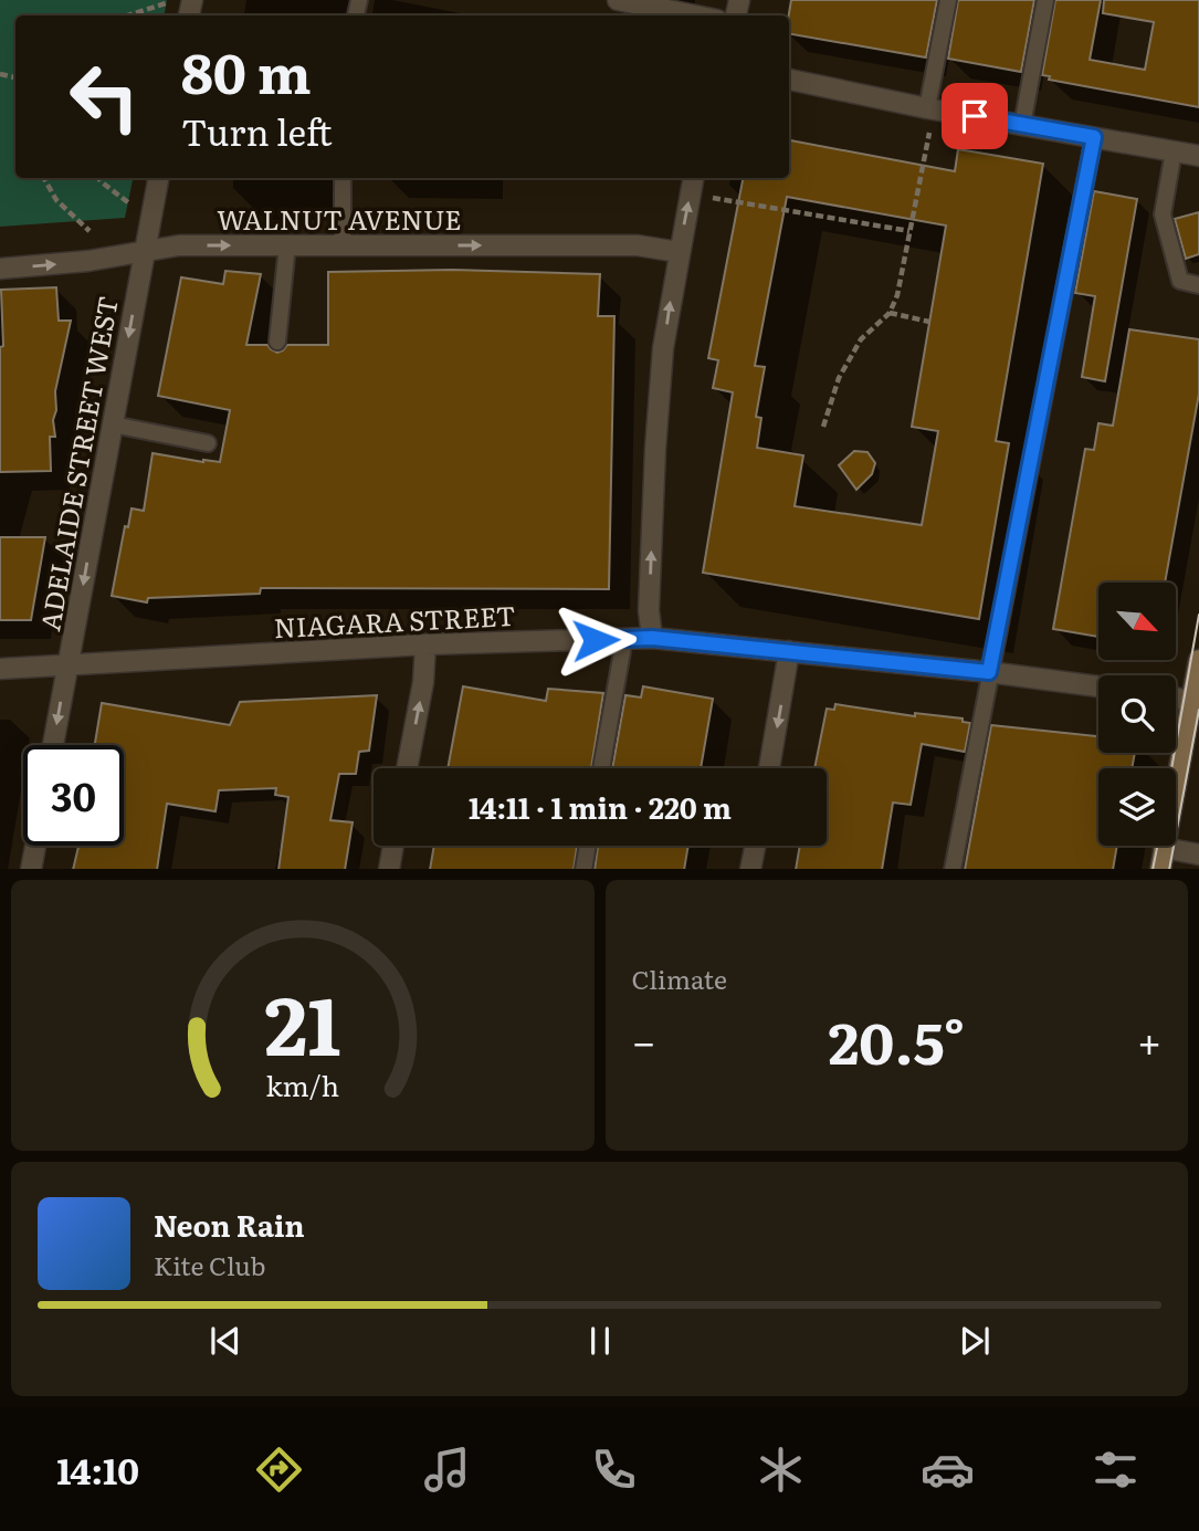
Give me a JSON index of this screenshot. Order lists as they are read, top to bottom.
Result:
{
  "streets": {
    "street": ["WALNUT AVENUE", "ADELAIDE STREET WEST", "NIAGARA STREET"]
  },
  "crossings": [
    ["WALNUT AVENUE", "ADELAIDE STREET WEST"],
    ["ADELAIDE STREET WEST", "NIAGARA STREET"]
  ],
  "one_way": ["WALNUT AVENUE", "ADELAIDE STREET WEST"],
  "north": "bottom right",
  "page": {
    "turn": ["80 m", "Turn left"],
    "limit": "30",
    "trip": "14:11 · 1 min · 220 m",
    "tile": "Climate",
    "heat": ["−", "20.5°", "+"],
    "song": ["Neon Rain", "Kite Club"],
    "tabs": "14:10",
    "gauge": ["21", "km/h"]
  }
}
